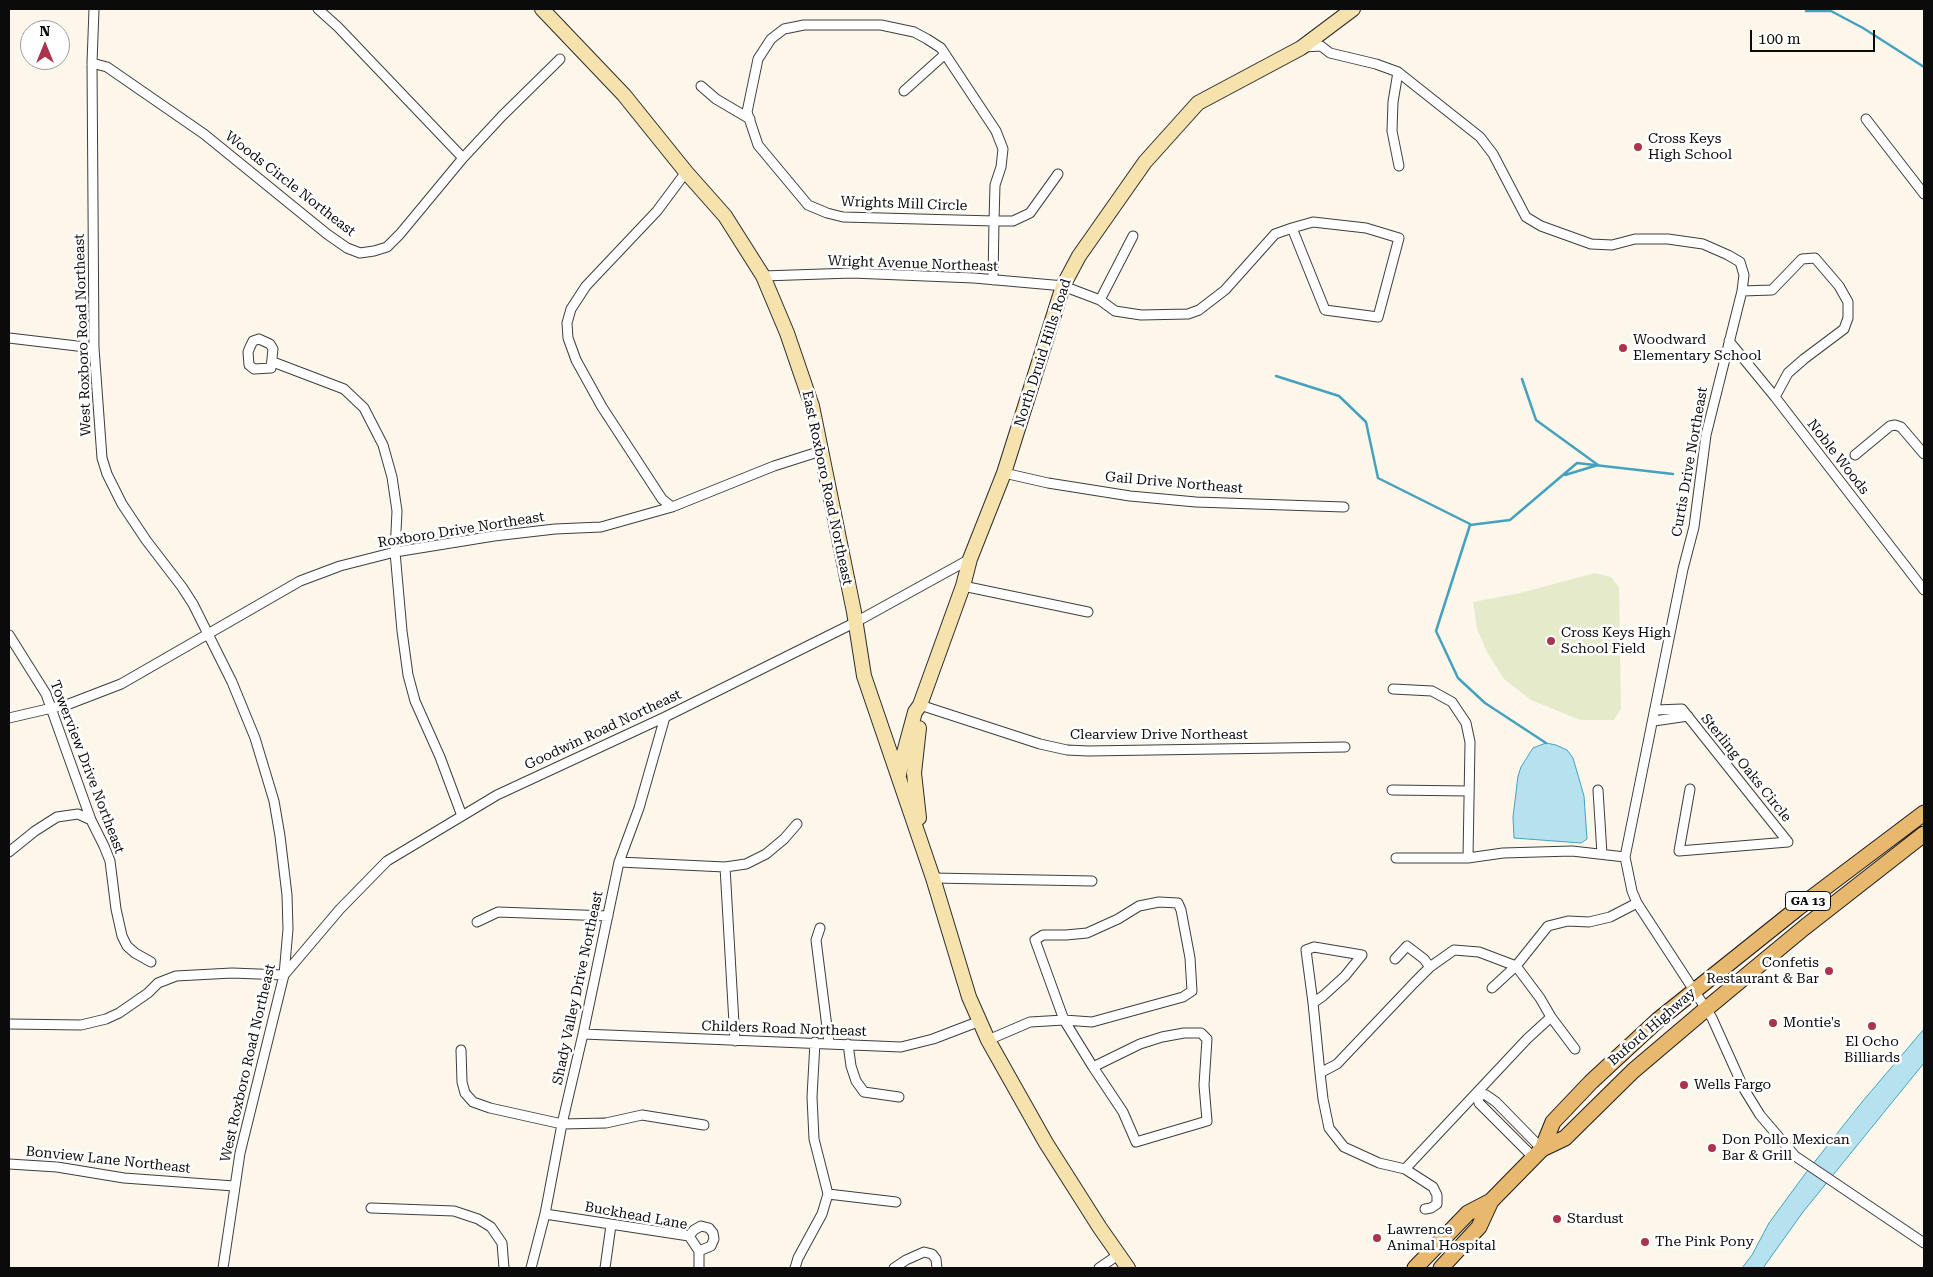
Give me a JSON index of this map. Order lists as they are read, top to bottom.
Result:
{
  "streets": {
    "main road": [
      "North Druid Hills Road",
      "East Roxboro Road Northeast",
      "GA 13",
      "Buford Highway"
    ],
    "street": [
      "Woods Circle Northeast",
      "Wrights Mill Circle",
      "Wright Avenue Northeast",
      "West Roxboro Road Northeast",
      "Noble Woods",
      "Curtis Drive Northeast",
      "Gail Drive Northeast",
      "Roxboro Drive Northeast",
      "Goodwin Road Northeast",
      "Clearview Drive Northeast",
      "Towerview Drive Northeast",
      "Sterling Oaks Circle",
      "Shady Valley Drive Northeast",
      "Childers Road Northeast",
      "Bonview Lane Northeast",
      "Buckhead Lane"
    ]
  },
  "crossings": [
    ["Woods Circle Northeast", "West Roxboro Road Northeast"],
    ["Wrights Mill Circle", "Wright Avenue Northeast"],
    ["Wright Avenue Northeast", "North Druid Hills Road"],
    ["Wright Avenue Northeast", "East Roxboro Road Northeast"],
    ["West Roxboro Road Northeast", "Roxboro Drive Northeast"],
    ["West Roxboro Road Northeast", "Goodwin Road Northeast"],
    ["West Roxboro Road Northeast", "Bonview Lane Northeast"],
    ["North Druid Hills Road", "Curtis Drive Northeast"],
    ["North Druid Hills Road", "Gail Drive Northeast"],
    ["North Druid Hills Road", "East Roxboro Road Northeast"],
    ["North Druid Hills Road", "Goodwin Road Northeast"],
    ["North Druid Hills Road", "Clearview Drive Northeast"],
    ["Noble Woods", "Curtis Drive Northeast"],
    ["Curtis Drive Northeast", "Sterling Oaks Circle"],
    ["Curtis Drive Northeast", "Buford Highway"],
    ["East Roxboro Road Northeast", "Roxboro Drive Northeast"],
    ["East Roxboro Road Northeast", "Goodwin Road Northeast"],
    ["Roxboro Drive Northeast", "Towerview Drive Northeast"],
    ["Goodwin Road Northeast", "Shady Valley Drive Northeast"],
    ["Shady Valley Drive Northeast", "Childers Road Northeast"],
    ["Shady Valley Drive Northeast", "Buckhead Lane"]
  ],
  "places": [
    "Cross Keys High School",
    "Woodward Elementary School",
    "Cross Keys High School Field",
    "Confetis Restaurant & Bar",
    "Montie's",
    "El Ocho Billiards",
    "Wells Fargo",
    "Don Pollo Mexican Bar & Grill",
    "Stardust",
    "Lawrence Animal Hospital",
    "The Pink Pony"
  ],
  "scale_bar": "100 m",
  "north": "top"
}
